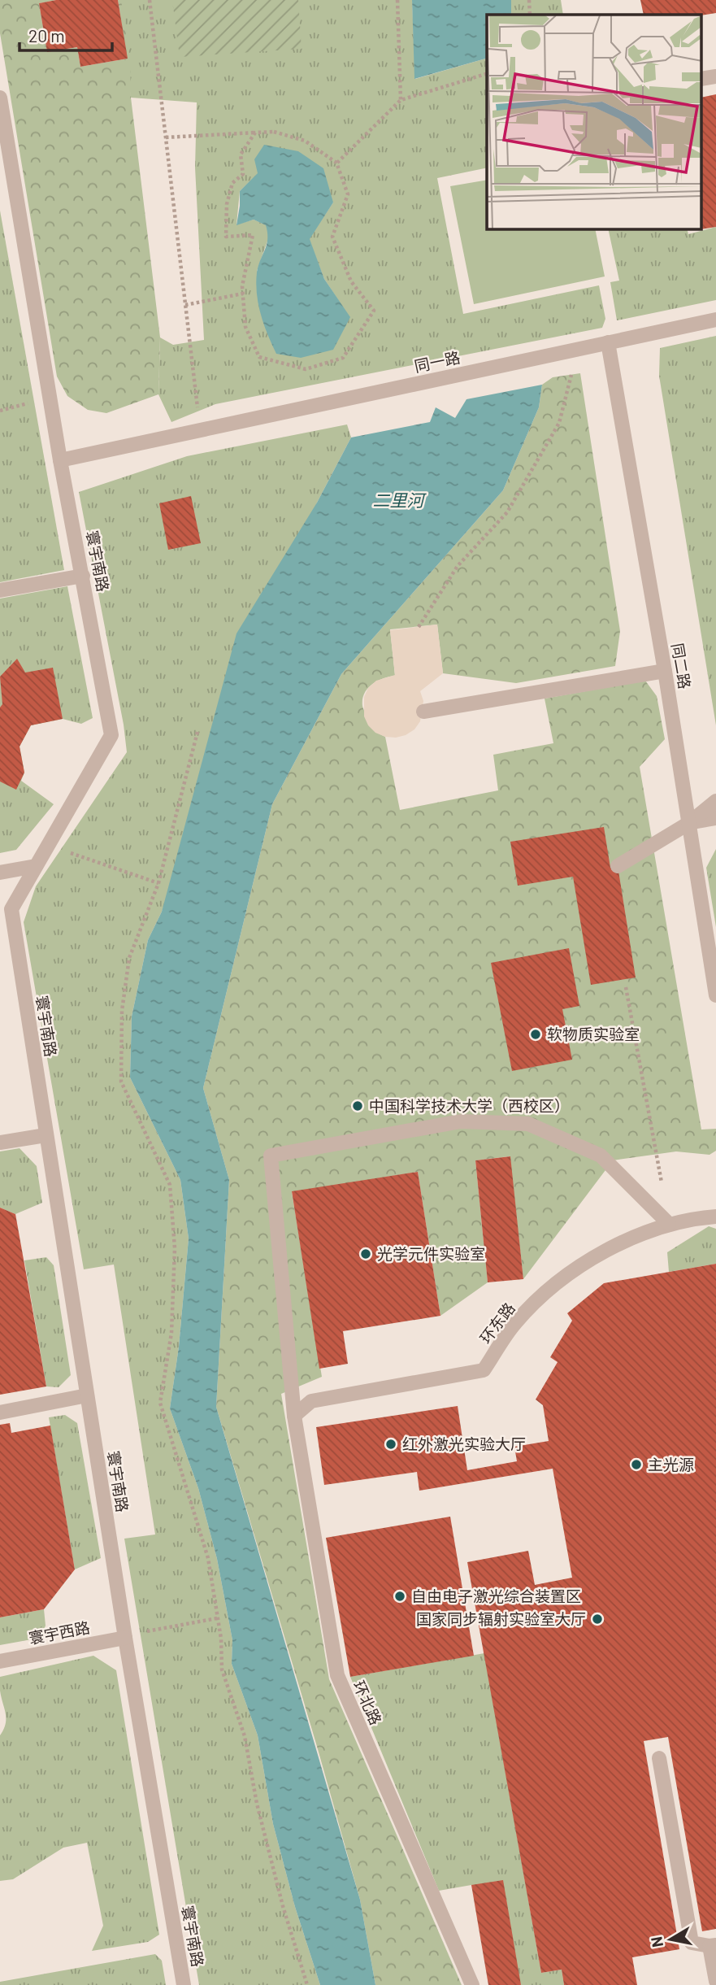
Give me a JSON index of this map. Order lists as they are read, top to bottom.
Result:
{
  "streets": {
    "street": [
      "同一路",
      "寰宇南路",
      "同二路",
      "环东路",
      "寰宇西路",
      "环北路"
    ]
  },
  "crossings": [
    ["同一路", "寰宇南路"],
    ["同一路", "同二路"],
    ["寰宇南路", "寰宇西路"],
    ["环东路", "环北路"]
  ],
  "water": ["二里河"],
  "places": [
    "软物质实验室",
    "中国科学技术大学（西校区）",
    "光学元件实验室",
    "红外激光实验大厅",
    "主光源",
    "自由电子激光综合装置区",
    "国家同步辐射实验室大厅"
  ],
  "scale_bar": "20 m",
  "north": "left"
}
